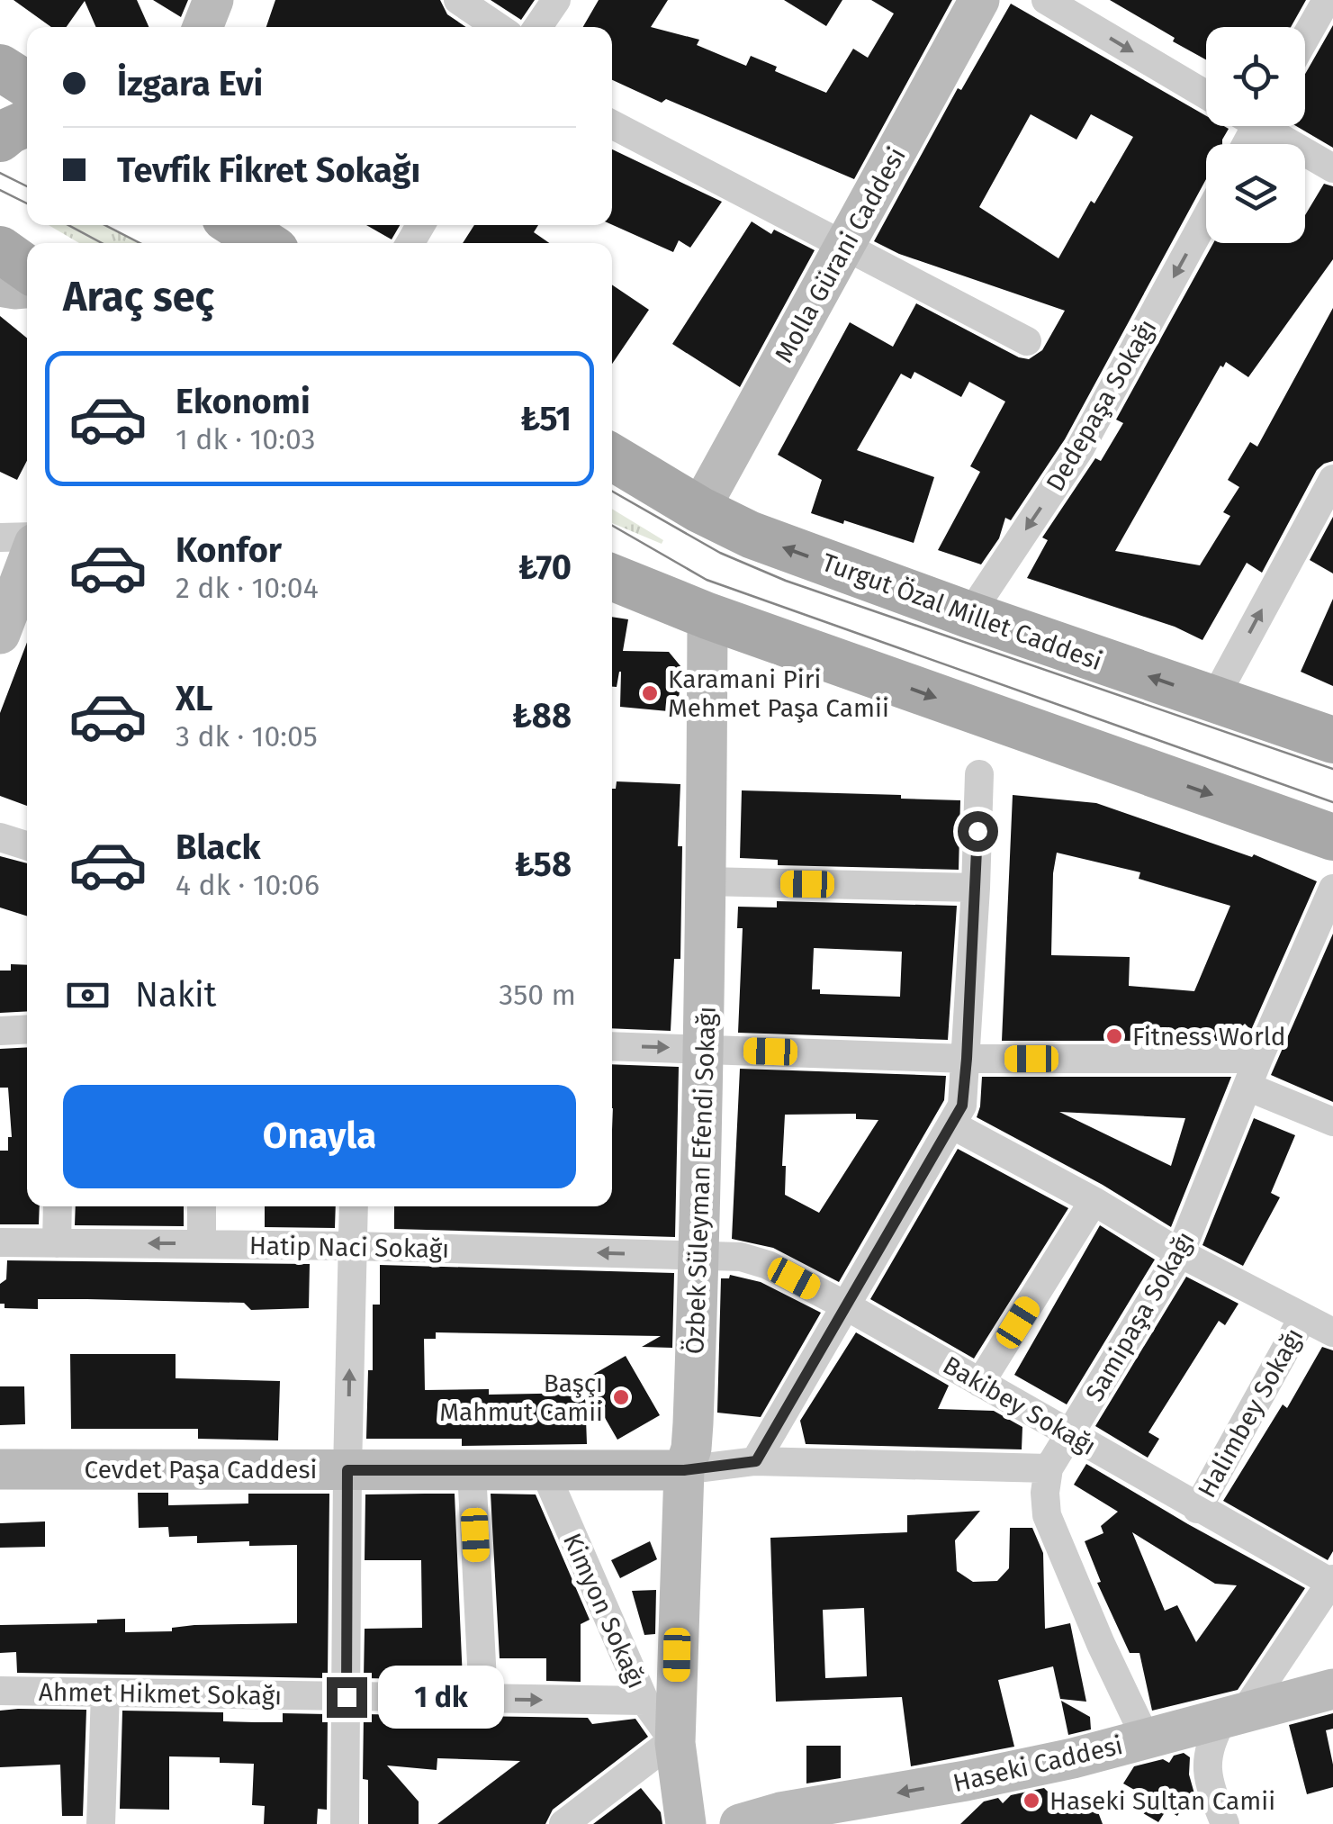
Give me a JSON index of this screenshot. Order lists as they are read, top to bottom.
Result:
{
  "streets": {
    "main road": ["Turgut Özal Millet Caddesi"],
    "street": [
      "Molla Gürani Caddesi",
      "Dedepaşa Sokağı",
      "Özbek Süleyman Efendi Sokağı",
      "Hatip Naci Sokağı",
      "Samipaşa Sokağı",
      "Bakibey Sokağı",
      "Halimbey Sokağı",
      "Cevdet Paşa Caddesi",
      "Kimyon Sokağı",
      "Ahmet Hikmet Sokağı",
      "Haseki Caddesi"
    ]
  },
  "crossings": [
    ["Molla Gürani Caddesi", "Turgut Özal Millet Caddesi"],
    ["Dedepaşa Sokağı", "Turgut Özal Millet Caddesi"],
    ["Özbek Süleyman Efendi Sokağı", "Hatip Naci Sokağı"],
    ["Özbek Süleyman Efendi Sokağı", "Bakibey Sokağı"],
    ["Özbek Süleyman Efendi Sokağı", "Cevdet Paşa Caddesi"],
    ["Özbek Süleyman Efendi Sokağı", "Kimyon Sokağı"],
    ["Hatip Naci Sokağı", "Bakibey Sokağı"],
    ["Samipaşa Sokağı", "Bakibey Sokağı"],
    ["Samipaşa Sokağı", "Cevdet Paşa Caddesi"],
    ["Bakibey Sokağı", "Halimbey Sokağı"],
    ["Cevdet Paşa Caddesi", "Kimyon Sokağı"],
    ["Kimyon Sokağı", "Ahmet Hikmet Sokağı"]
  ],
  "one_way": ["Hatip Naci Sokağı", "Haseki Caddesi"],
  "places": [
    "Karamani Piri Mehmet Paşa Camii",
    "Fitness World",
    "Başçı Mahmut Camii",
    "Haseki Sultan Camii"
  ],
  "page": {
    "banner": ["İzgara Evi", "Tevfik Fikret Sokağı"],
    "heading": "Araç seç",
    "list": [
      {
        "name": "Ekonomi",
        "note": "1 dk · 10:03",
        "value": "₺51"
      },
      {
        "name": "Konfor",
        "note": "2 dk · 10:04",
        "value": "₺70"
      },
      {
        "name": "XL",
        "note": "3 dk · 10:05",
        "value": "₺88"
      },
      {
        "name": "Black",
        "note": "4 dk · 10:06",
        "value": "₺58"
      }
    ],
    "pay": ["Nakit", "350 m"],
    "buttons": "Onayla",
    "bubble": "1 dk"
  }
}
